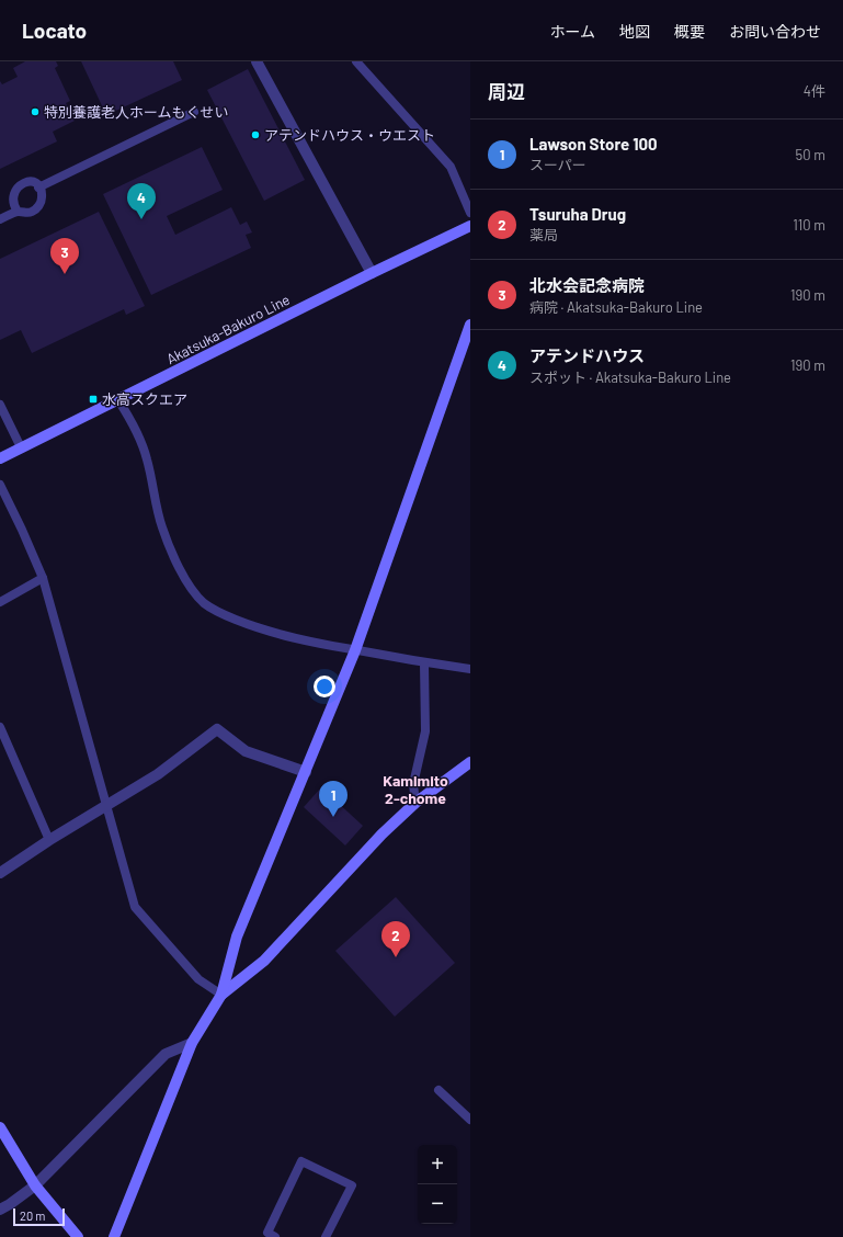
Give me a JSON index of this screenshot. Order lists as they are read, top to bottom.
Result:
{
  "streets": {
    "street": ["Akatsuka-Bakuro Line"]
  },
  "districts": ["Kamimito 2-chome"],
  "places": {
    "other": ["特別養護老人ホームもくせい", "アテンドハウス・ウエスト"],
    "transit": ["水高スクエア"]
  },
  "scale_bar": "20 m",
  "page": {
    "header": "Locato",
    "nav": [
      "ホーム",
      "地図",
      "概要",
      "お問い合わせ"
    ],
    "heading": ["周辺", "4件"],
    "list": [
      {
        "mark": "1",
        "name": "Lawson Store 100",
        "note": "スーパー",
        "value": "50 m"
      },
      {
        "mark": "2",
        "name": "Tsuruha Drug",
        "note": "薬局",
        "value": "110 m"
      },
      {
        "mark": "3",
        "name": "北水会記念病院",
        "note": "病院 · Akatsuka-Bakuro Line",
        "value": "190 m"
      },
      {
        "mark": "4",
        "name": "アテンドハウス",
        "note": "スポット · Akatsuka-Bakuro Line",
        "value": "190 m"
      }
    ],
    "pins": [
      "4",
      "3",
      "1",
      "2"
    ],
    "map_buttons": ["+", "−"],
    "scale": "20 m"
  }
}
